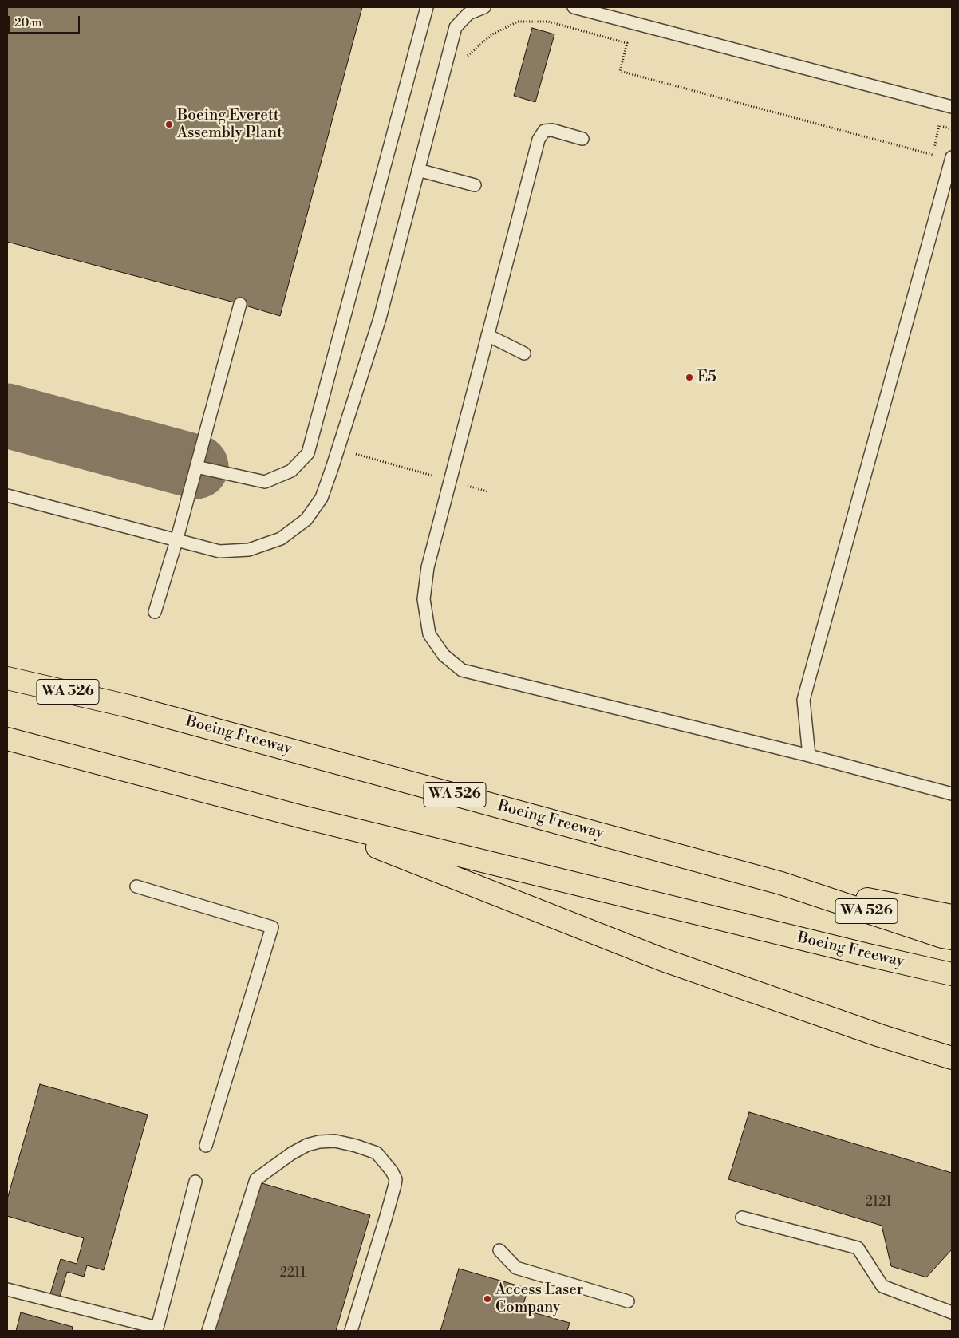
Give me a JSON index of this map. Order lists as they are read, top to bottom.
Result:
{
  "streets": {
    "highway": ["WA 526", "Boeing Freeway"]
  },
  "places": ["Boeing Everett Assembly Plant", "E5", "Access Laser Company"],
  "house_numbers": ["2121", "2211"],
  "scale_bar": "20 m"
}
